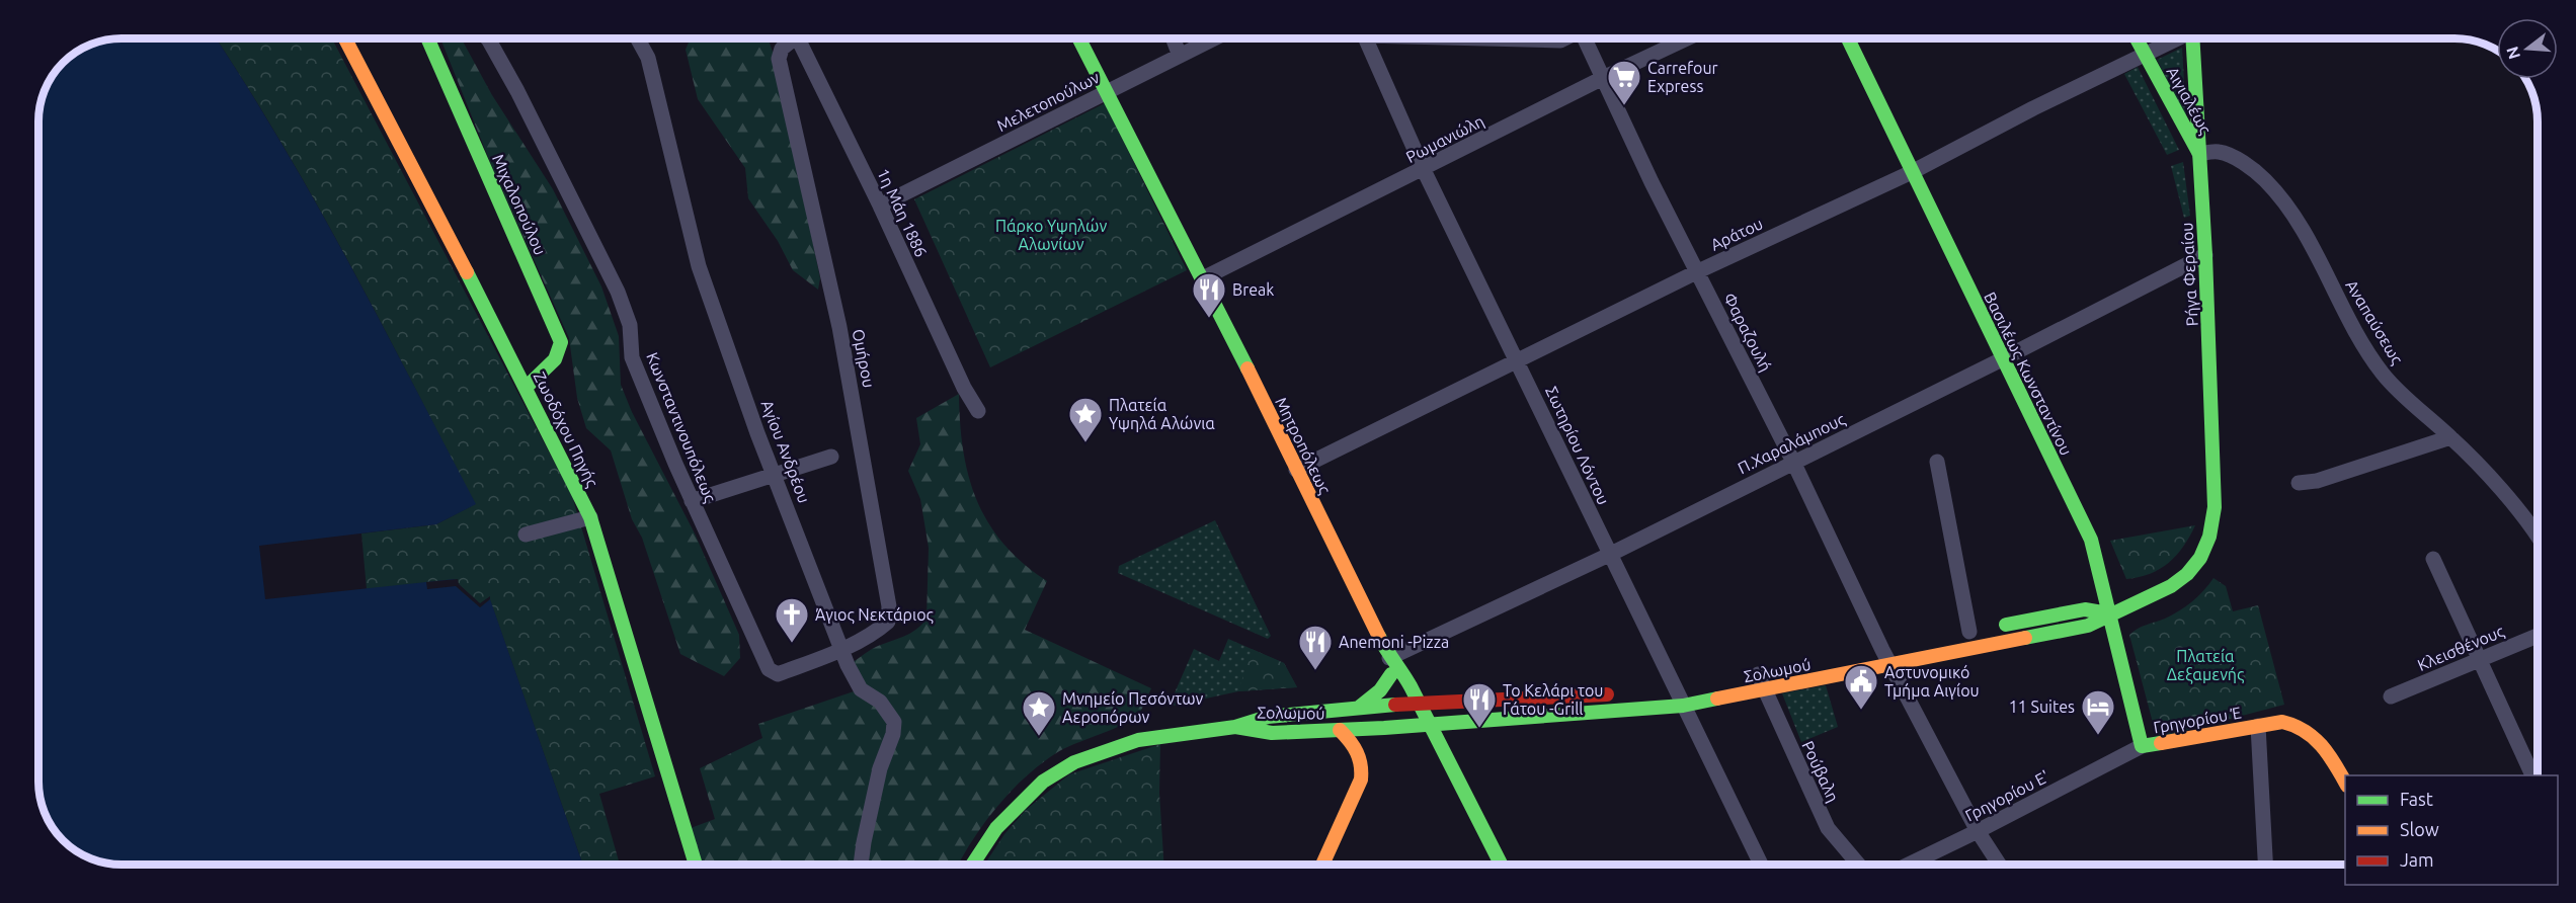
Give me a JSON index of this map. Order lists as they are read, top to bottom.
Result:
{
  "streets": {
    "main road": [
      "Αιγιαλέως",
      "Μιχαλοπούλου",
      "Ρήγα Φεραίου",
      "Βασιλέως Κωνσταντίνου",
      "Ζωοδόχου Πηγής",
      "Μητροπόλεως",
      "Σολωμού",
      "Γρηγορίου Έ"
    ],
    "street": [
      "Μελετοπούλων",
      "Ρωμανιώλη",
      "1η Μάη 1886",
      "Αράτου",
      "Αναπαύσεως",
      "Φαραζουλή",
      "Ομήρου",
      "Κωνσταντινουπόλεως",
      "Π.Χαραλάμπους",
      "Σωτηρίου Λόντου",
      "Αγίου Ανδρέου",
      "Κλεισθένους",
      "Ρούβαλη",
      "Γρηγορίου Ε'"
    ]
  },
  "crossings": [
    ["Αιγιαλέως", "Αράτου"],
    ["Αιγιαλέως", "Ρήγα Φεραίου"],
    ["Αιγιαλέως", "Αναπαύσεως"],
    ["Μελετοπούλων", "1η Μάη 1886"],
    ["Μελετοπούλων", "Μητροπόλεως"],
    ["Ρωμανιώλη", "Φαραζουλή"],
    ["Ρωμανιώλη", "Μητροπόλεως"],
    ["Ρωμανιώλη", "Σωτηρίου Λόντου"],
    ["Μιχαλοπούλου", "Ζωοδόχου Πηγής"],
    ["Αράτου", "Φαραζουλή"],
    ["Αράτου", "Βασιλέως Κωνσταντίνου"],
    ["Αράτου", "Μητροπόλεως"],
    ["Αράτου", "Σωτηρίου Λόντου"],
    ["Ρήγα Φεραίου", "Αναπαύσεως"],
    ["Ρήγα Φεραίου", "Π.Χαραλάμπους"],
    ["Ρήγα Φεραίου", "Σολωμού"],
    ["Φαραζουλή", "Π.Χαραλάμπους"],
    ["Φαραζουλή", "Σολωμού"],
    ["Φαραζουλή", "Γρηγορίου Ε'"],
    ["Ομήρου", "Κωνσταντινουπόλεως"],
    ["Ομήρου", "Αγίου Ανδρέου"],
    ["Βασιλέως Κωνσταντίνου", "Π.Χαραλάμπους"],
    ["Βασιλέως Κωνσταντίνου", "Σολωμού"],
    ["Βασιλέως Κωνσταντίνου", "Γρηγορίου Έ"],
    ["Βασιλέως Κωνσταντίνου", "Γρηγορίου Ε'"],
    ["Π.Χαραλάμπους", "Μητροπόλεως"],
    ["Π.Χαραλάμπους", "Σωτηρίου Λόντου"],
    ["Μητροπόλεως", "Σολωμού"],
    ["Σωτηρίου Λόντου", "Σολωμού"],
    ["Σολωμού", "Ρούβαλη"],
    ["Γρηγορίου Έ", "Γρηγορίου Ε'"]
  ],
  "parks": ["Πάρκο Υψηλών Αλωνίων", "Πλατεία Δεξαμενής"],
  "places": {
    "supermarket": ["Carrefour Express"],
    "restaurant": ["Break", "Anemoni -Pizza", "Το Κελάρι του Γάτου -Grill"],
    "place": ["Πλατεία Υψηλά Αλώνια", "Μνημείο Πεσόντων Αεροπόρων"],
    "church": ["Άγιος Νεκτάριος"],
    "public building": ["Αστυνομικό Τμήμα Αιγίου"],
    "hotel": ["11 Suites"]
  },
  "legend": ["Fast", "Slow", "Jam"],
  "north": "left"
}
